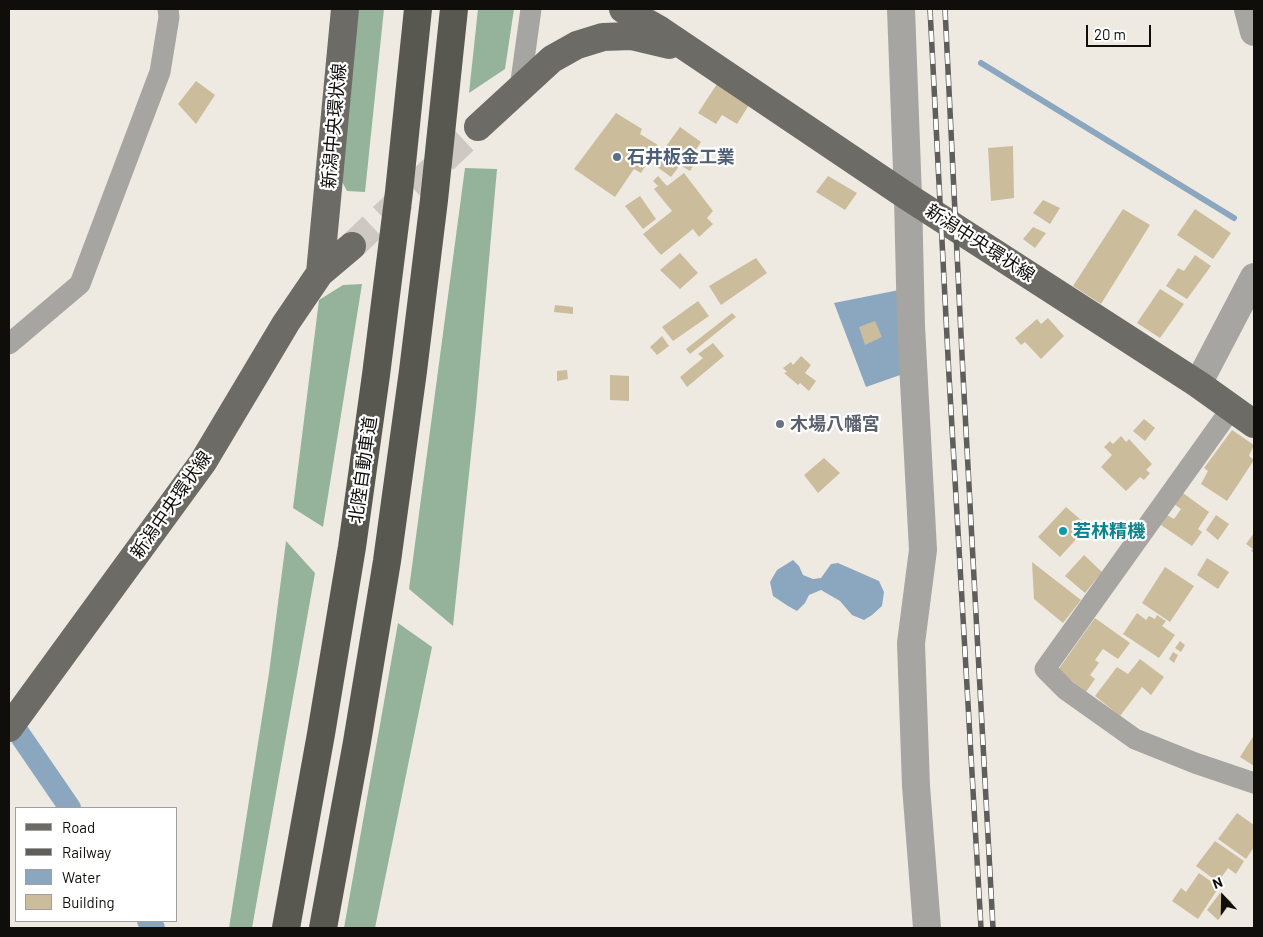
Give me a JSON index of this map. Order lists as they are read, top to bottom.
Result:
{
  "streets": {
    "highway": ["北陸自動車道"],
    "main road": ["新潟中央環状線"]
  },
  "places": ["石井板金工業", "木場八幡宮", "若林精機"],
  "legend": [
    "Road",
    "Railway",
    "Water",
    "Building"
  ],
  "scale_bar": "20 m",
  "north": "top"
}
